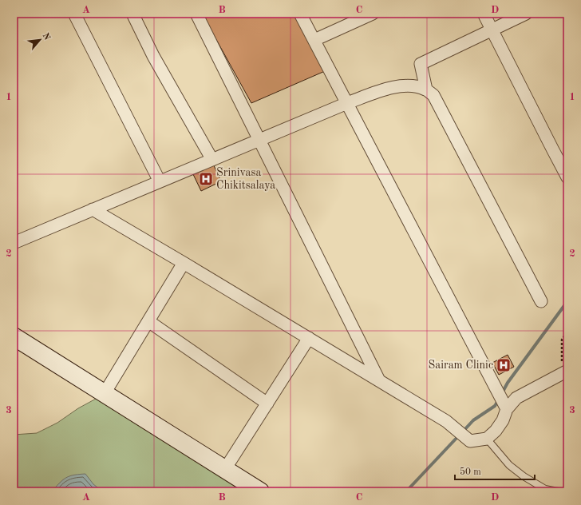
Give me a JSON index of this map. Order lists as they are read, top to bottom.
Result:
{
  "places": {
    "hospital": ["Srinivasa Chikitsalaya", "Sairam Clinic"]
  },
  "scale_bar": "50 m",
  "north": "top right",
  "grid": {
    "columns": [
      "A",
      "B",
      "C",
      "D"
    ],
    "rows": ["1", "2", "3"]
  }
}
